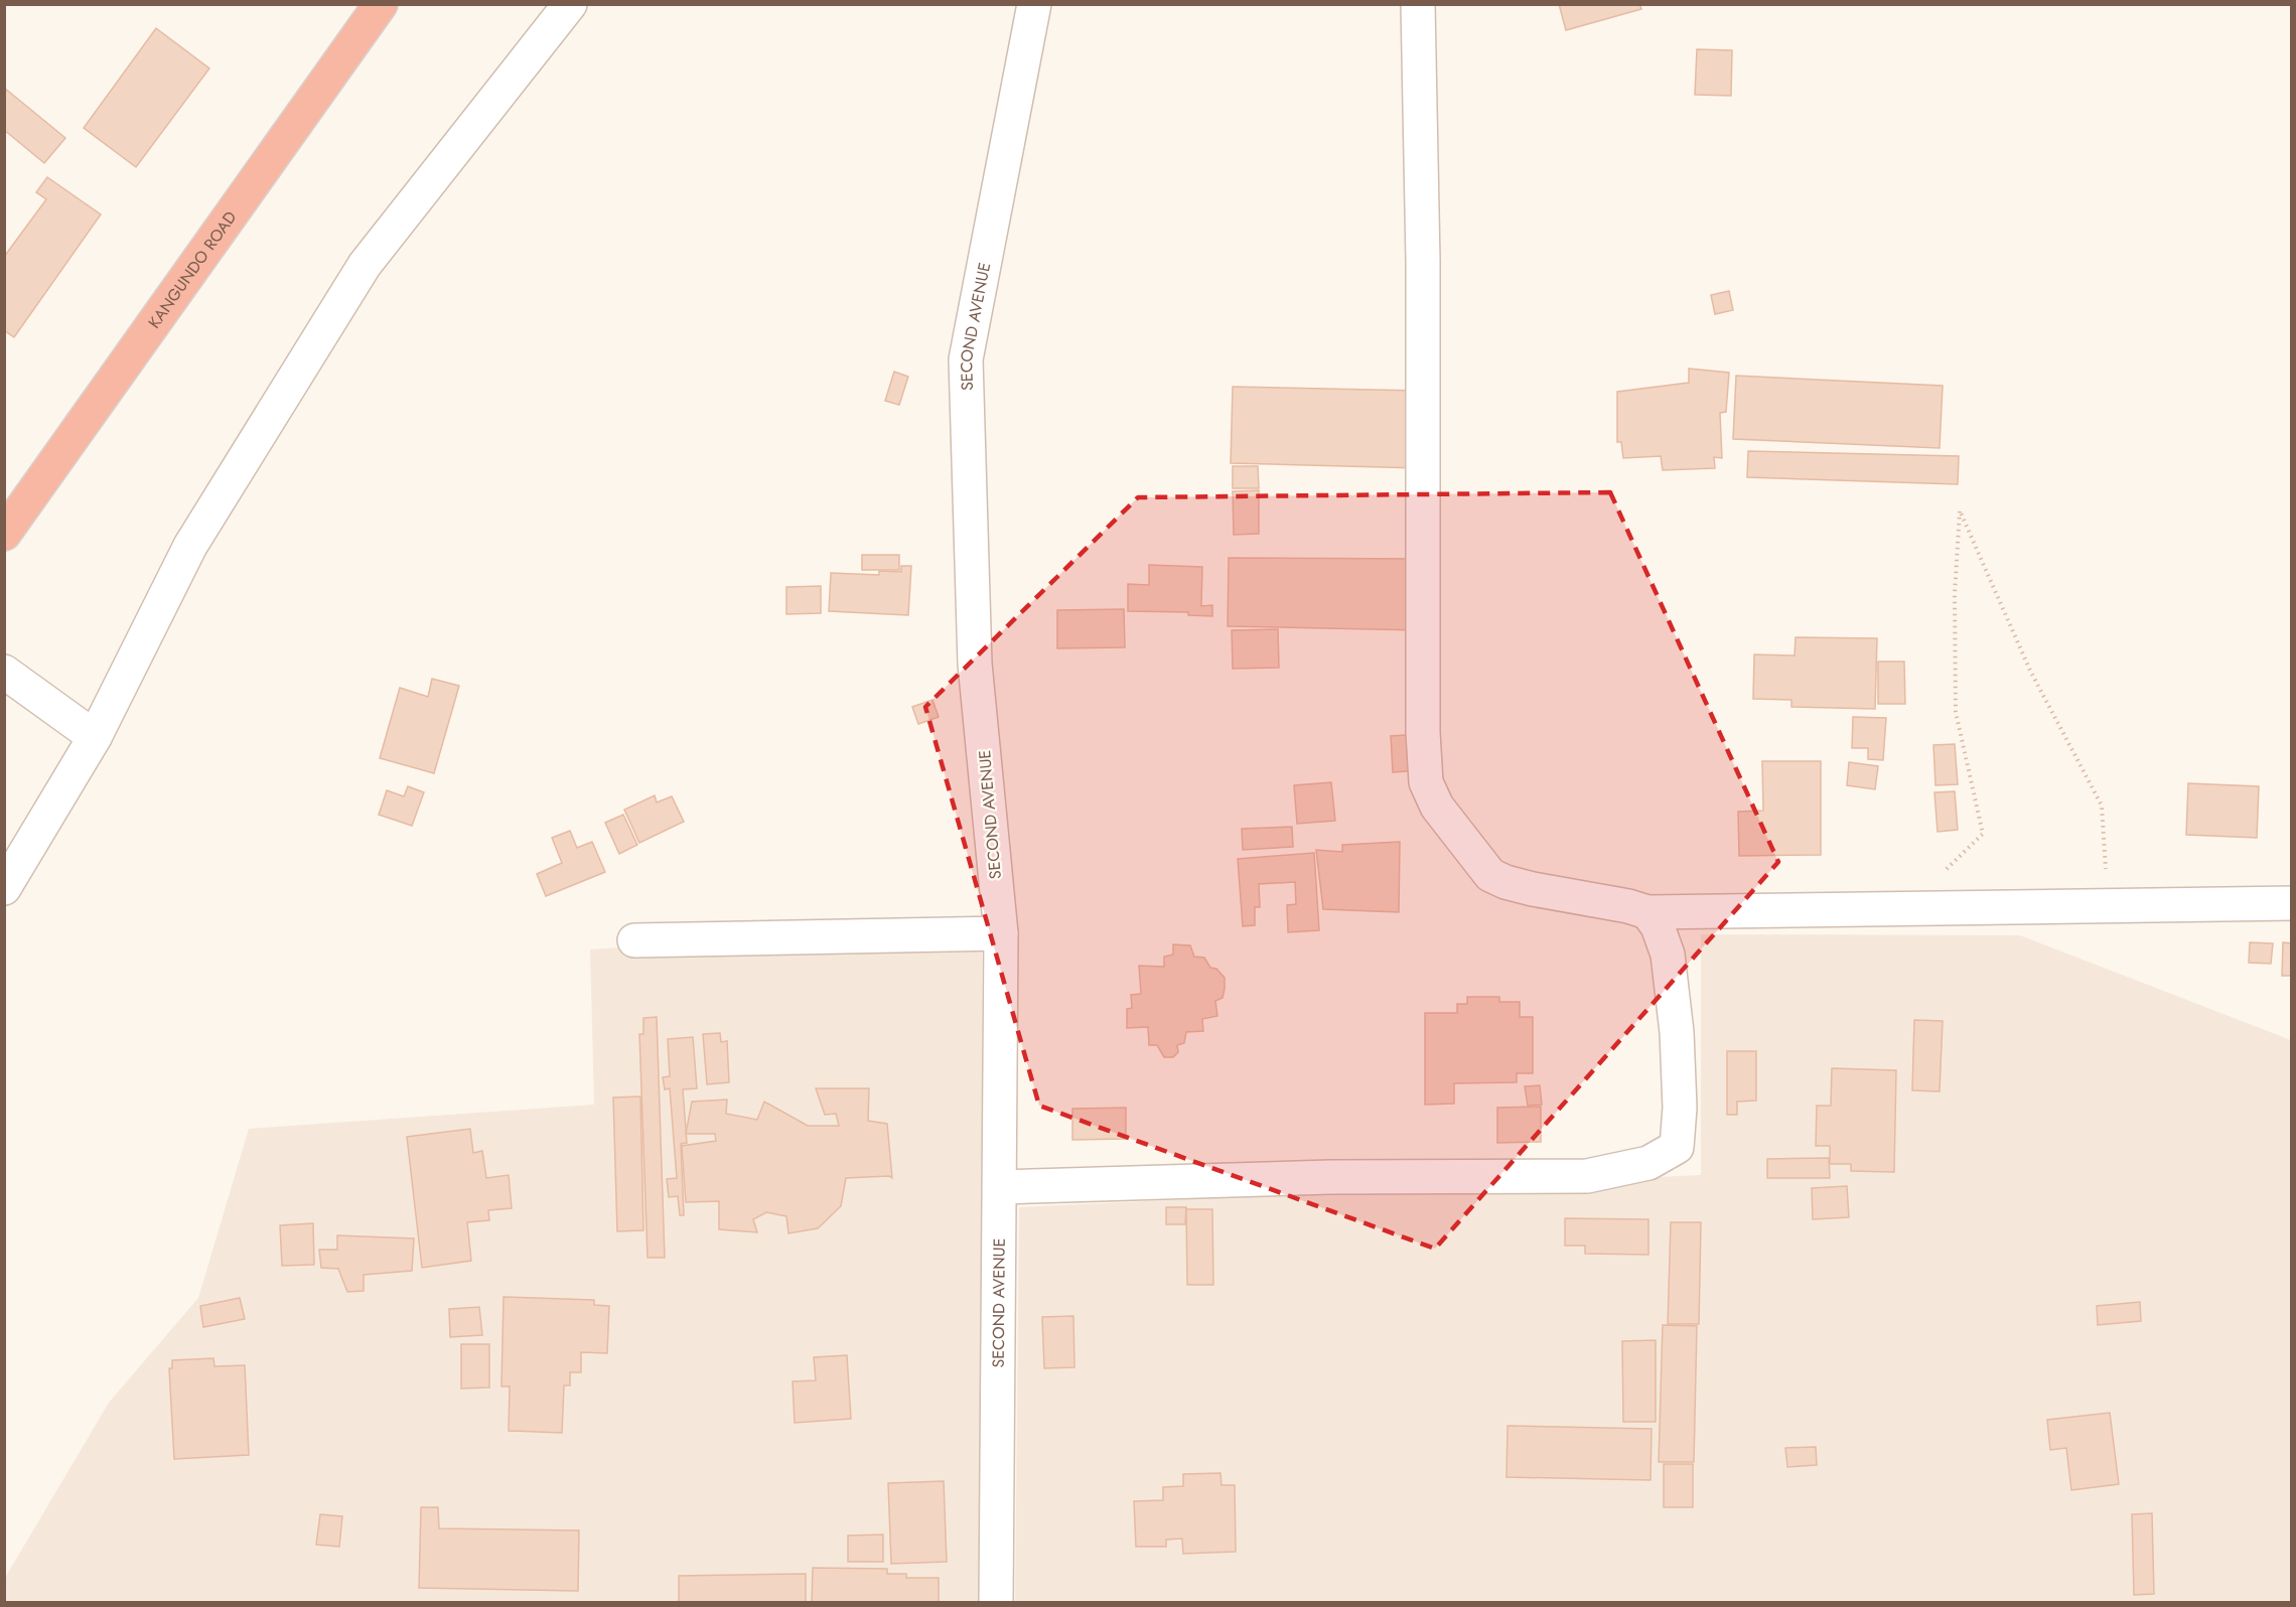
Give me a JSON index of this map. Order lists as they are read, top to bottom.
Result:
{
  "streets": {
    "highway": ["KANGUNDO ROAD"],
    "street": ["SECOND AVENUE"]
  }
}
